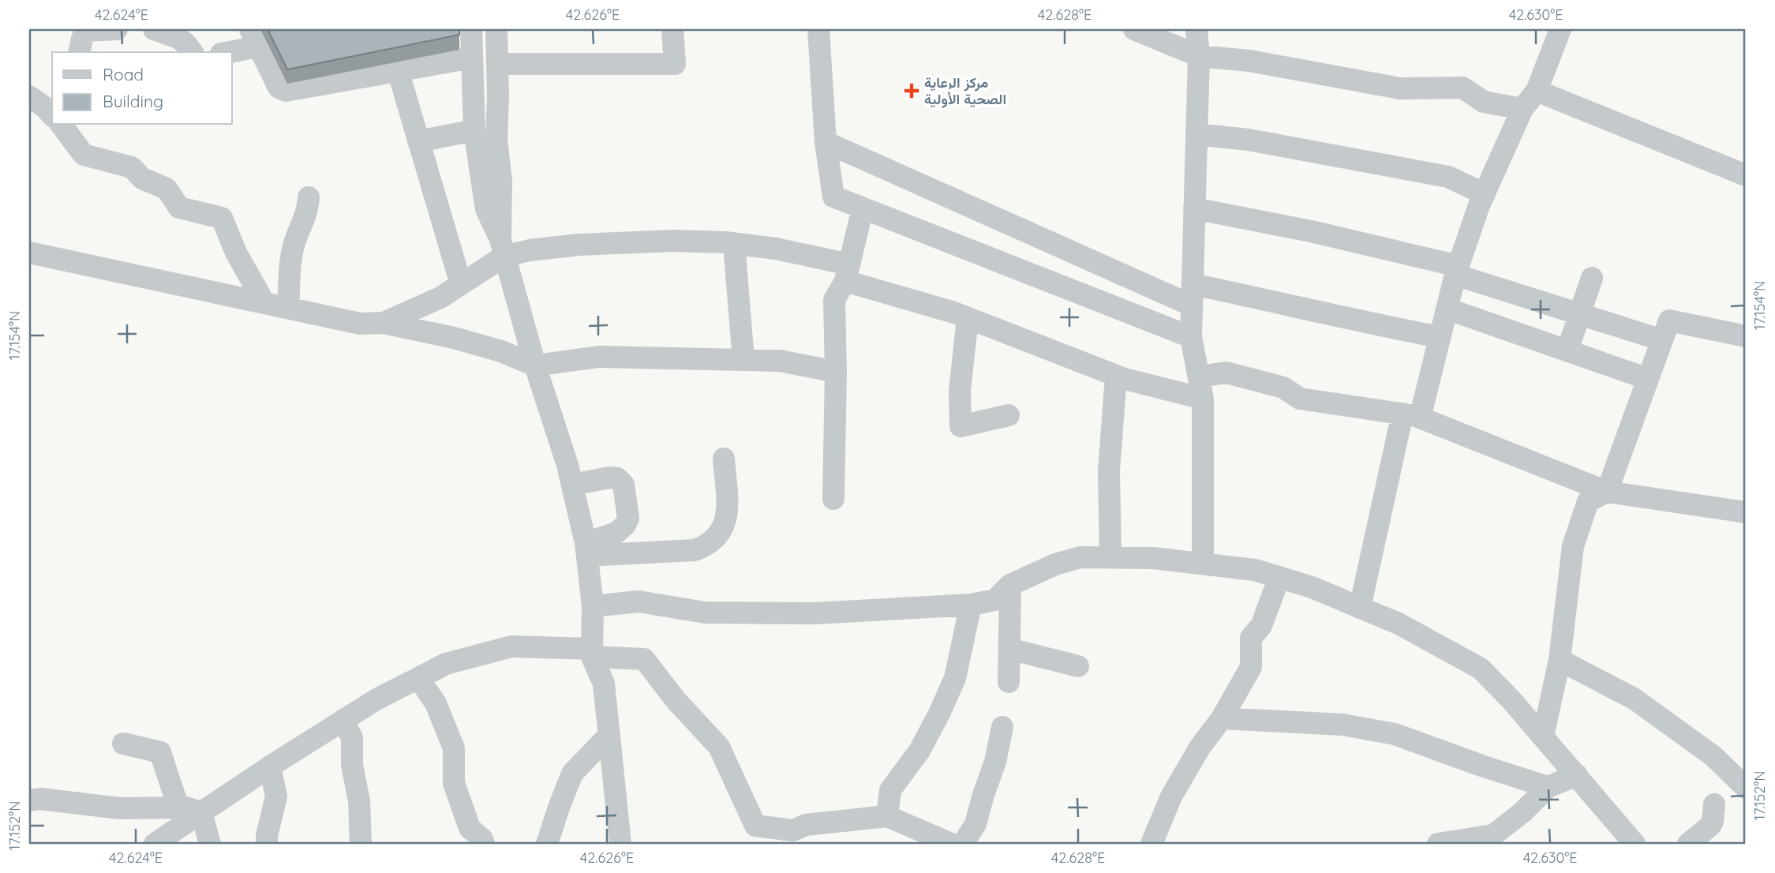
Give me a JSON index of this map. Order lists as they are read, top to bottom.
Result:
{
  "places": {
    "health": ["مركز الرعاية الصحية الأولية"]
  },
  "legend": ["Road", "Building"],
  "coordinates": [
    "42.624°E",
    "42.626°E",
    "42.628°E",
    "42.630°E",
    "17.154°N",
    "17.152°N"
  ]
}
